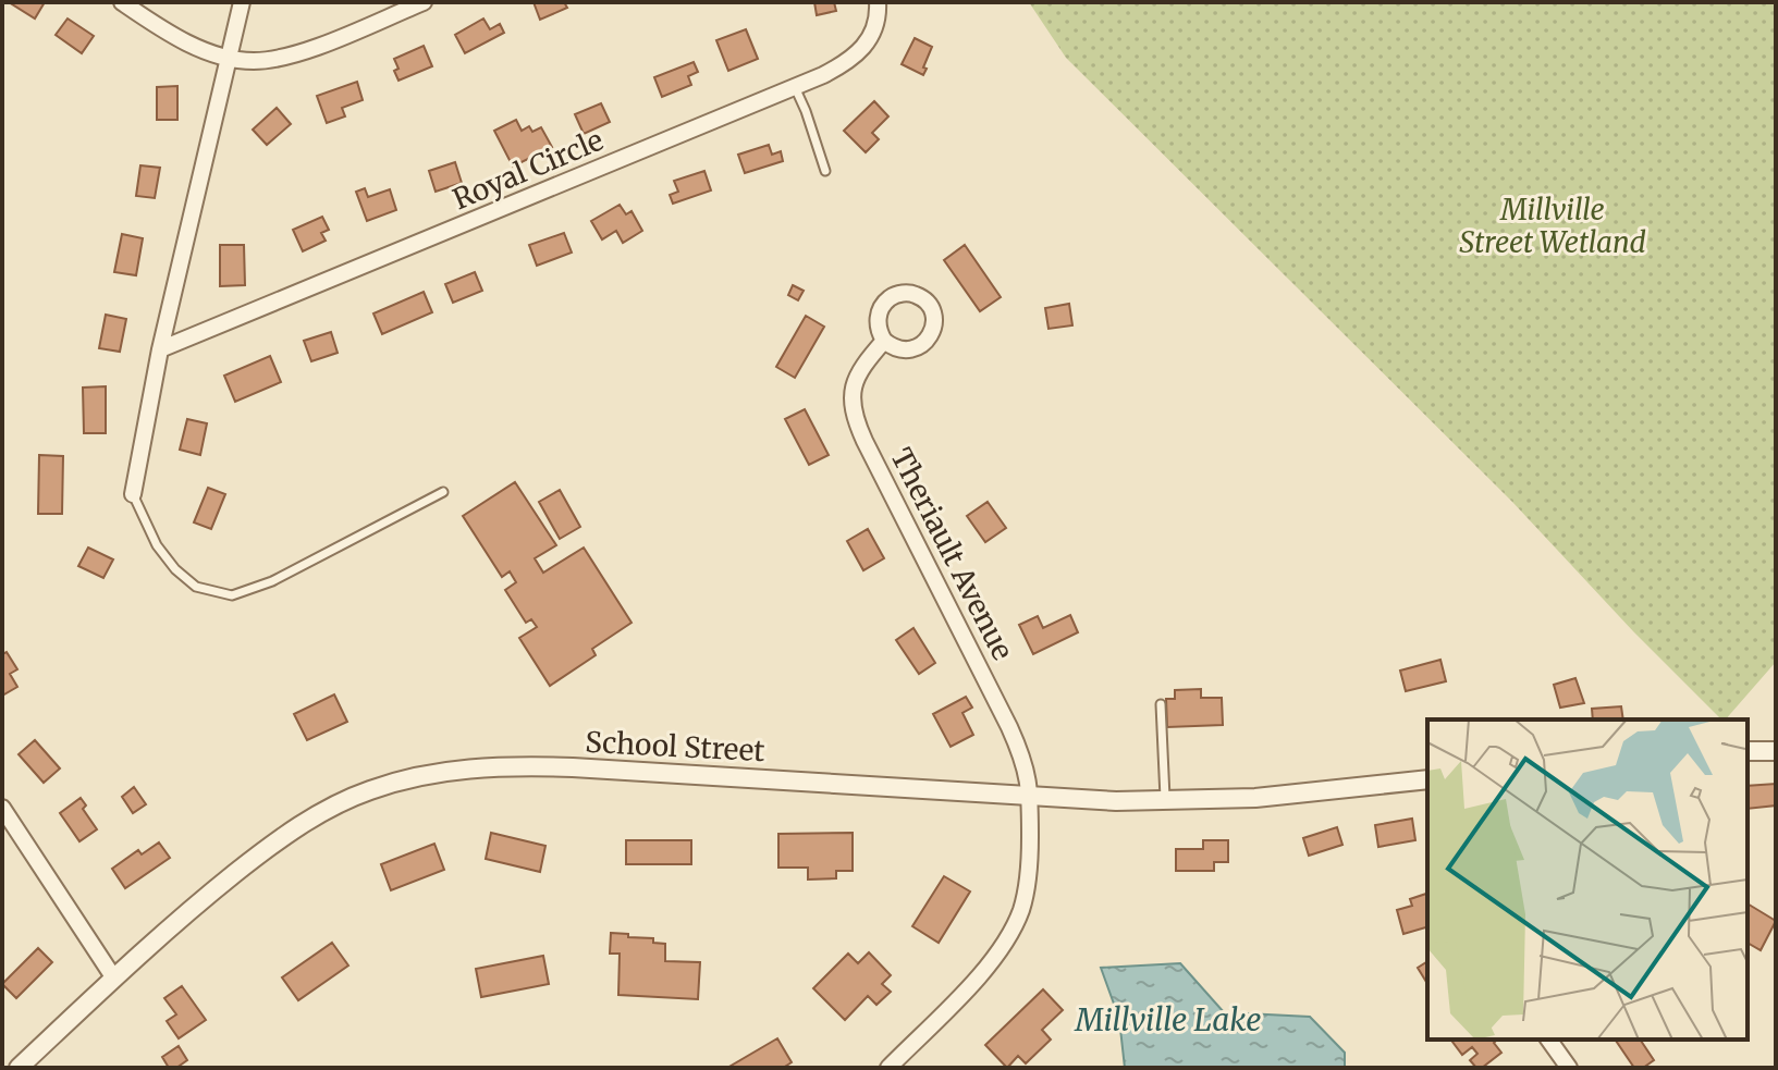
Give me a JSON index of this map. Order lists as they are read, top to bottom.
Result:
{
  "streets": {
    "street": ["Royal Circle", "Theriault Avenue", "School Street"]
  },
  "crossings": [
    ["Theriault Avenue", "School Street"]
  ],
  "water": ["Millville Lake"],
  "parks": ["Millville Street Wetland"]
}
